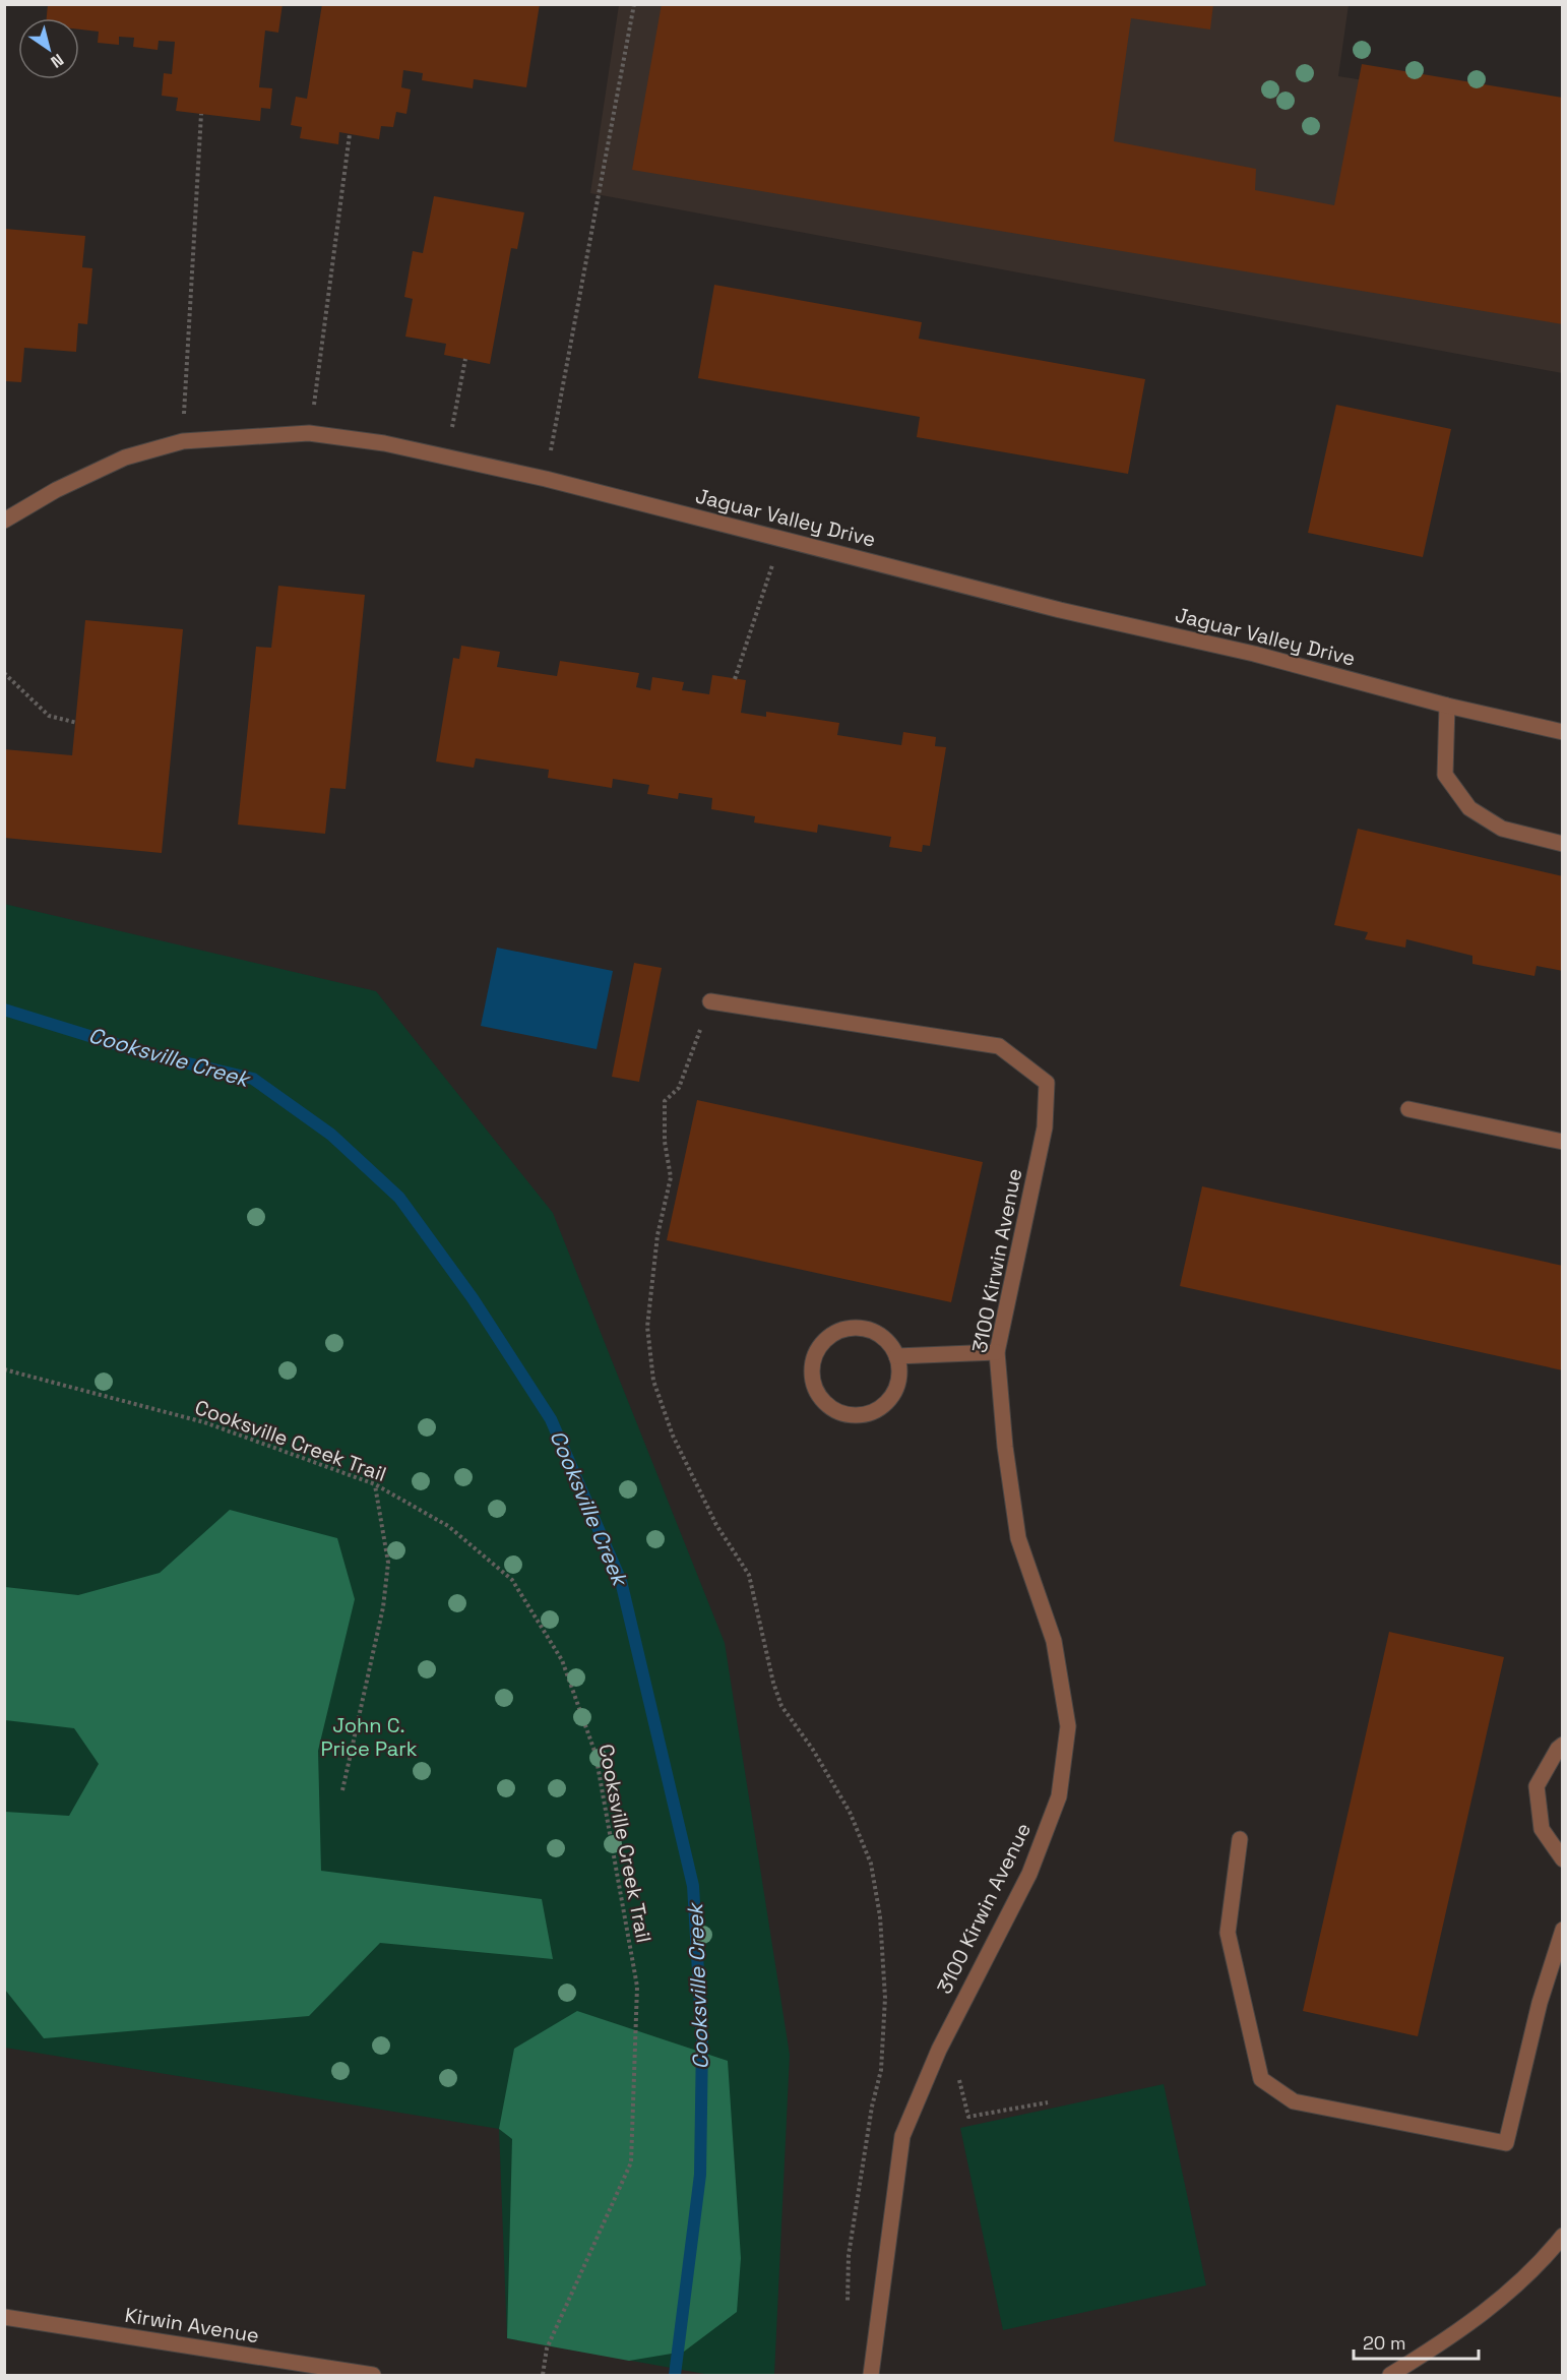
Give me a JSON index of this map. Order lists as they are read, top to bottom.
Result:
{
  "streets": {
    "street": ["Jaguar Valley Drive", "3100 Kirwin Avenue", "Kirwin Avenue"],
    "path": ["Cooksville Creek Trail"]
  },
  "water": ["Cooksville Creek"],
  "parks": ["John C. Price Park"],
  "scale_bar": "20 m",
  "north": "bottom right"
}
